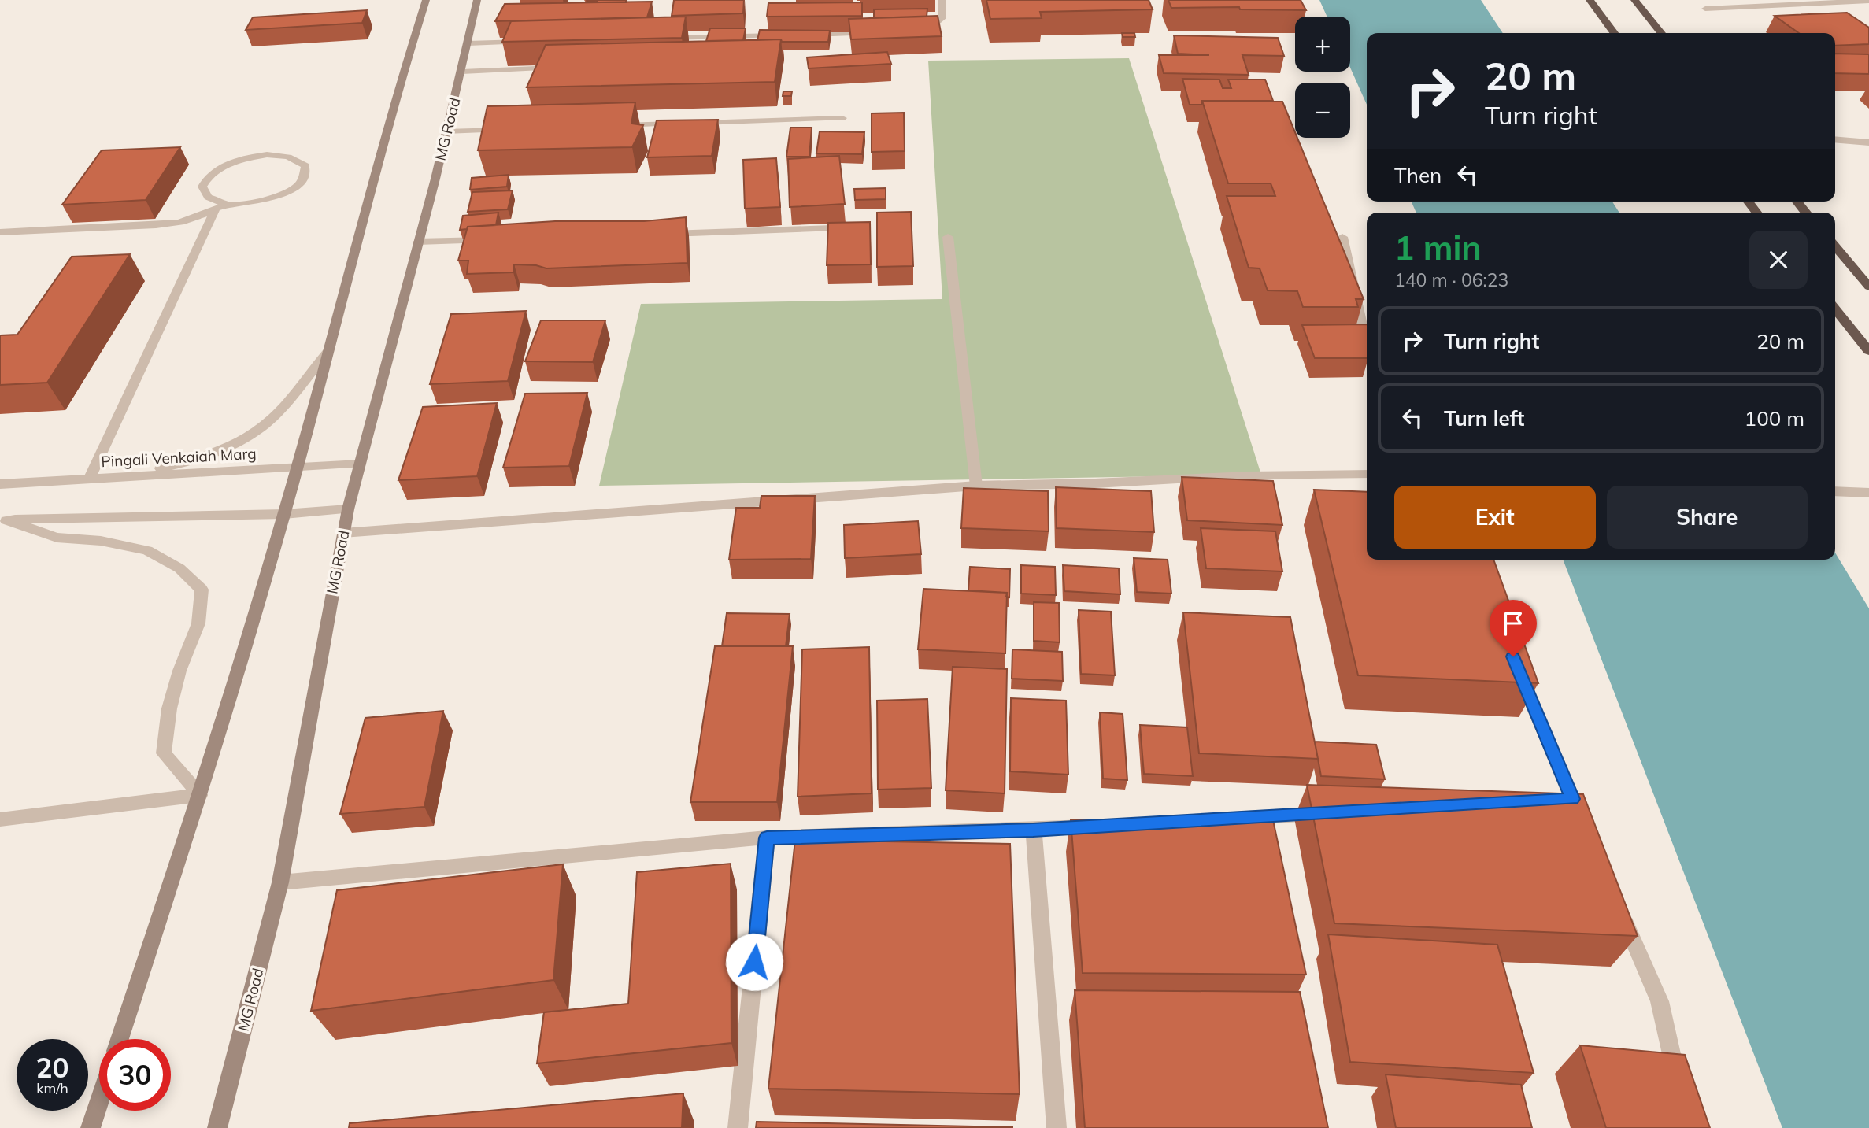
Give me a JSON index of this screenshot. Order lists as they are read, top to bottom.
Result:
{
  "streets": {
    "main road": ["MG Road"],
    "street": ["Pingali Venkaiah Marg"]
  },
  "crossings": [
    ["MG Road", "Pingali Venkaiah Marg"]
  ],
  "page": {
    "map_buttons": ["+", "−"],
    "turn": ["20 m", "Turn right"],
    "then": "Then",
    "heading": ["1 min", "140 m · 06:23"],
    "list": [
      {
        "name": "Turn right",
        "value": "20 m"
      },
      {
        "name": "Turn left",
        "value": "100 m"
      }
    ],
    "buttons": ["Exit", "Share"],
    "speed": "20 km/h",
    "limit": "30"
  }
}
